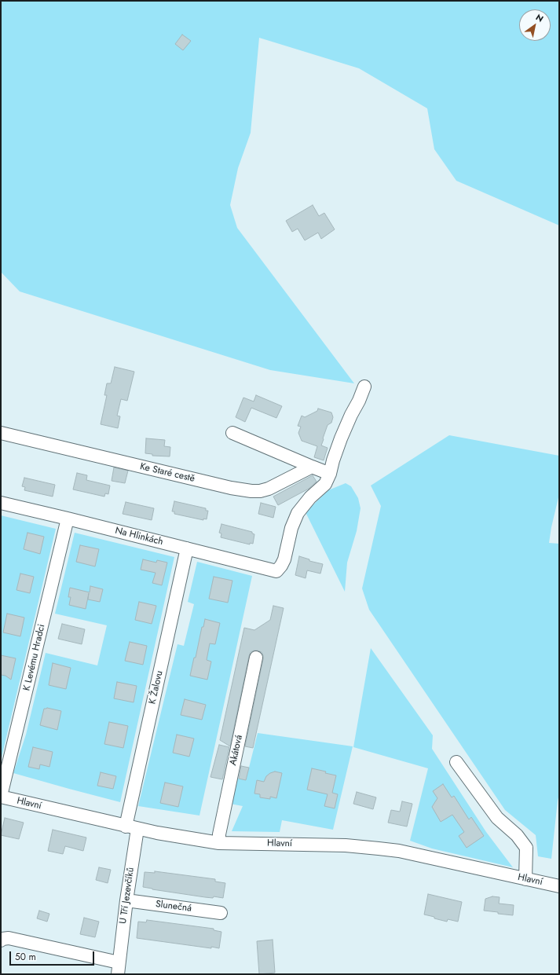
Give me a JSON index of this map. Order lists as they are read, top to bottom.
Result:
{
  "streets": {
    "street": [
      "Ke Staré cestě",
      "Na Hlinkách",
      "K Levému Hradci",
      "K Žalovu",
      "Akátová",
      "Hlavní",
      "U Tří Jezevčíků",
      "Slunečná"
    ]
  },
  "crossings": [
    ["Na Hlinkách", "K Levému Hradci"],
    ["Na Hlinkách", "K Žalovu"],
    ["K Levému Hradci", "Hlavní"],
    ["K Žalovu", "Hlavní"],
    ["K Žalovu", "U Tří Jezevčíků"],
    ["Akátová", "Hlavní"],
    ["Hlavní", "U Tří Jezevčíků"],
    ["U Tří Jezevčíků", "Slunečná"]
  ],
  "scale_bar": "50 m",
  "north": "top right"
}
